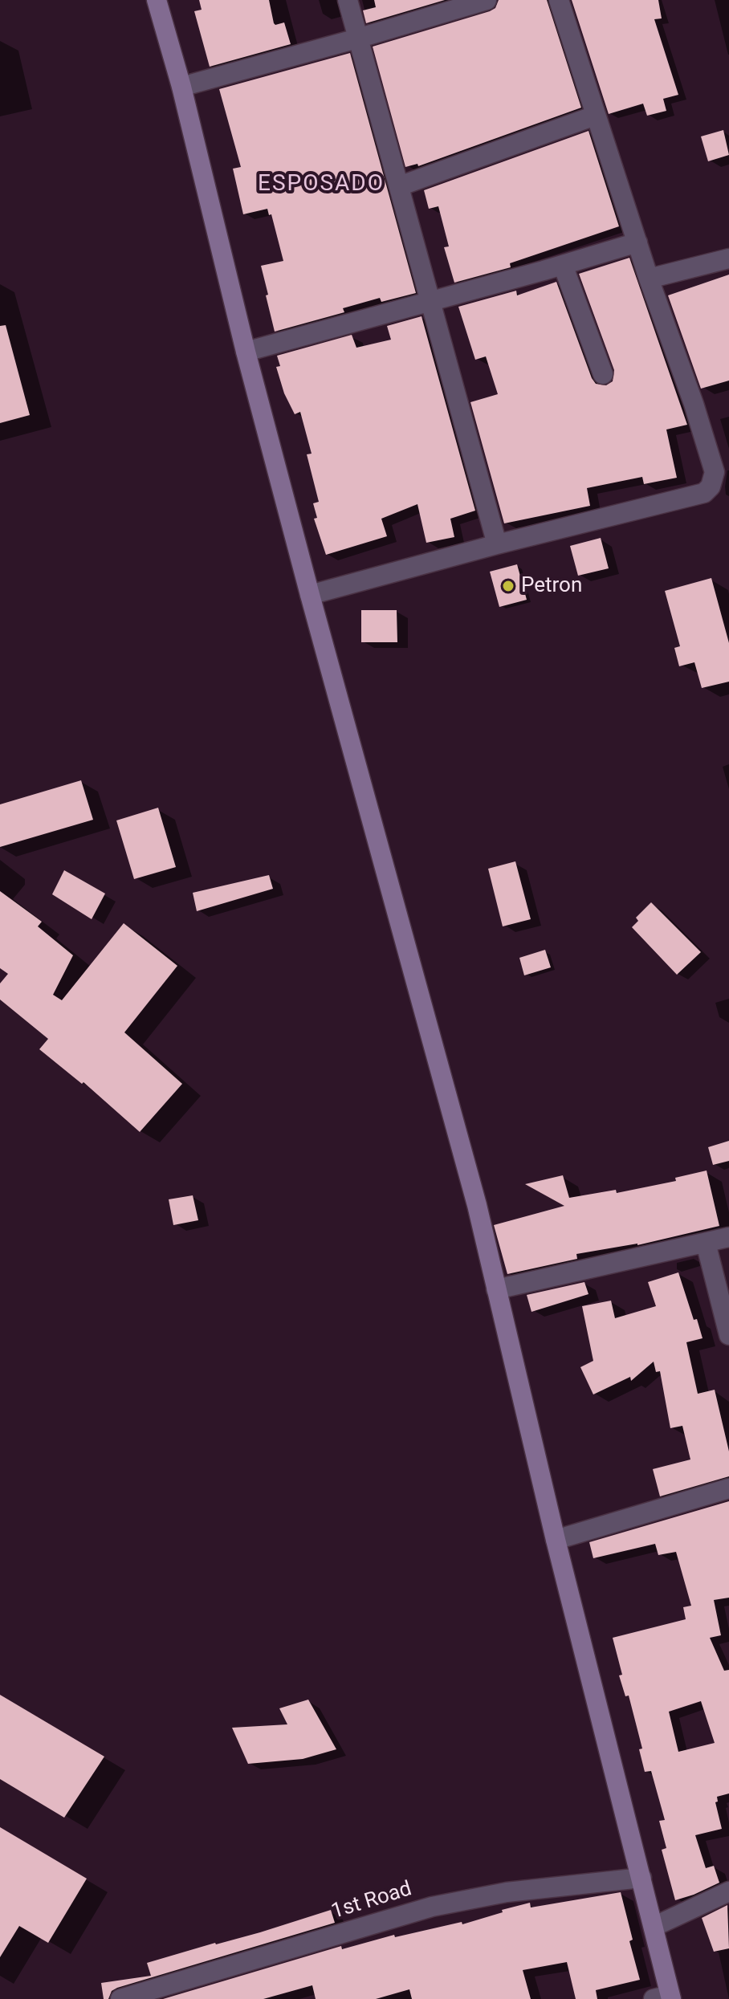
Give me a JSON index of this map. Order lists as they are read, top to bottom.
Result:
{
  "streets": {
    "street": ["1st Road"]
  },
  "districts": ["ESPOSADO"],
  "places": ["Petron"]
}
